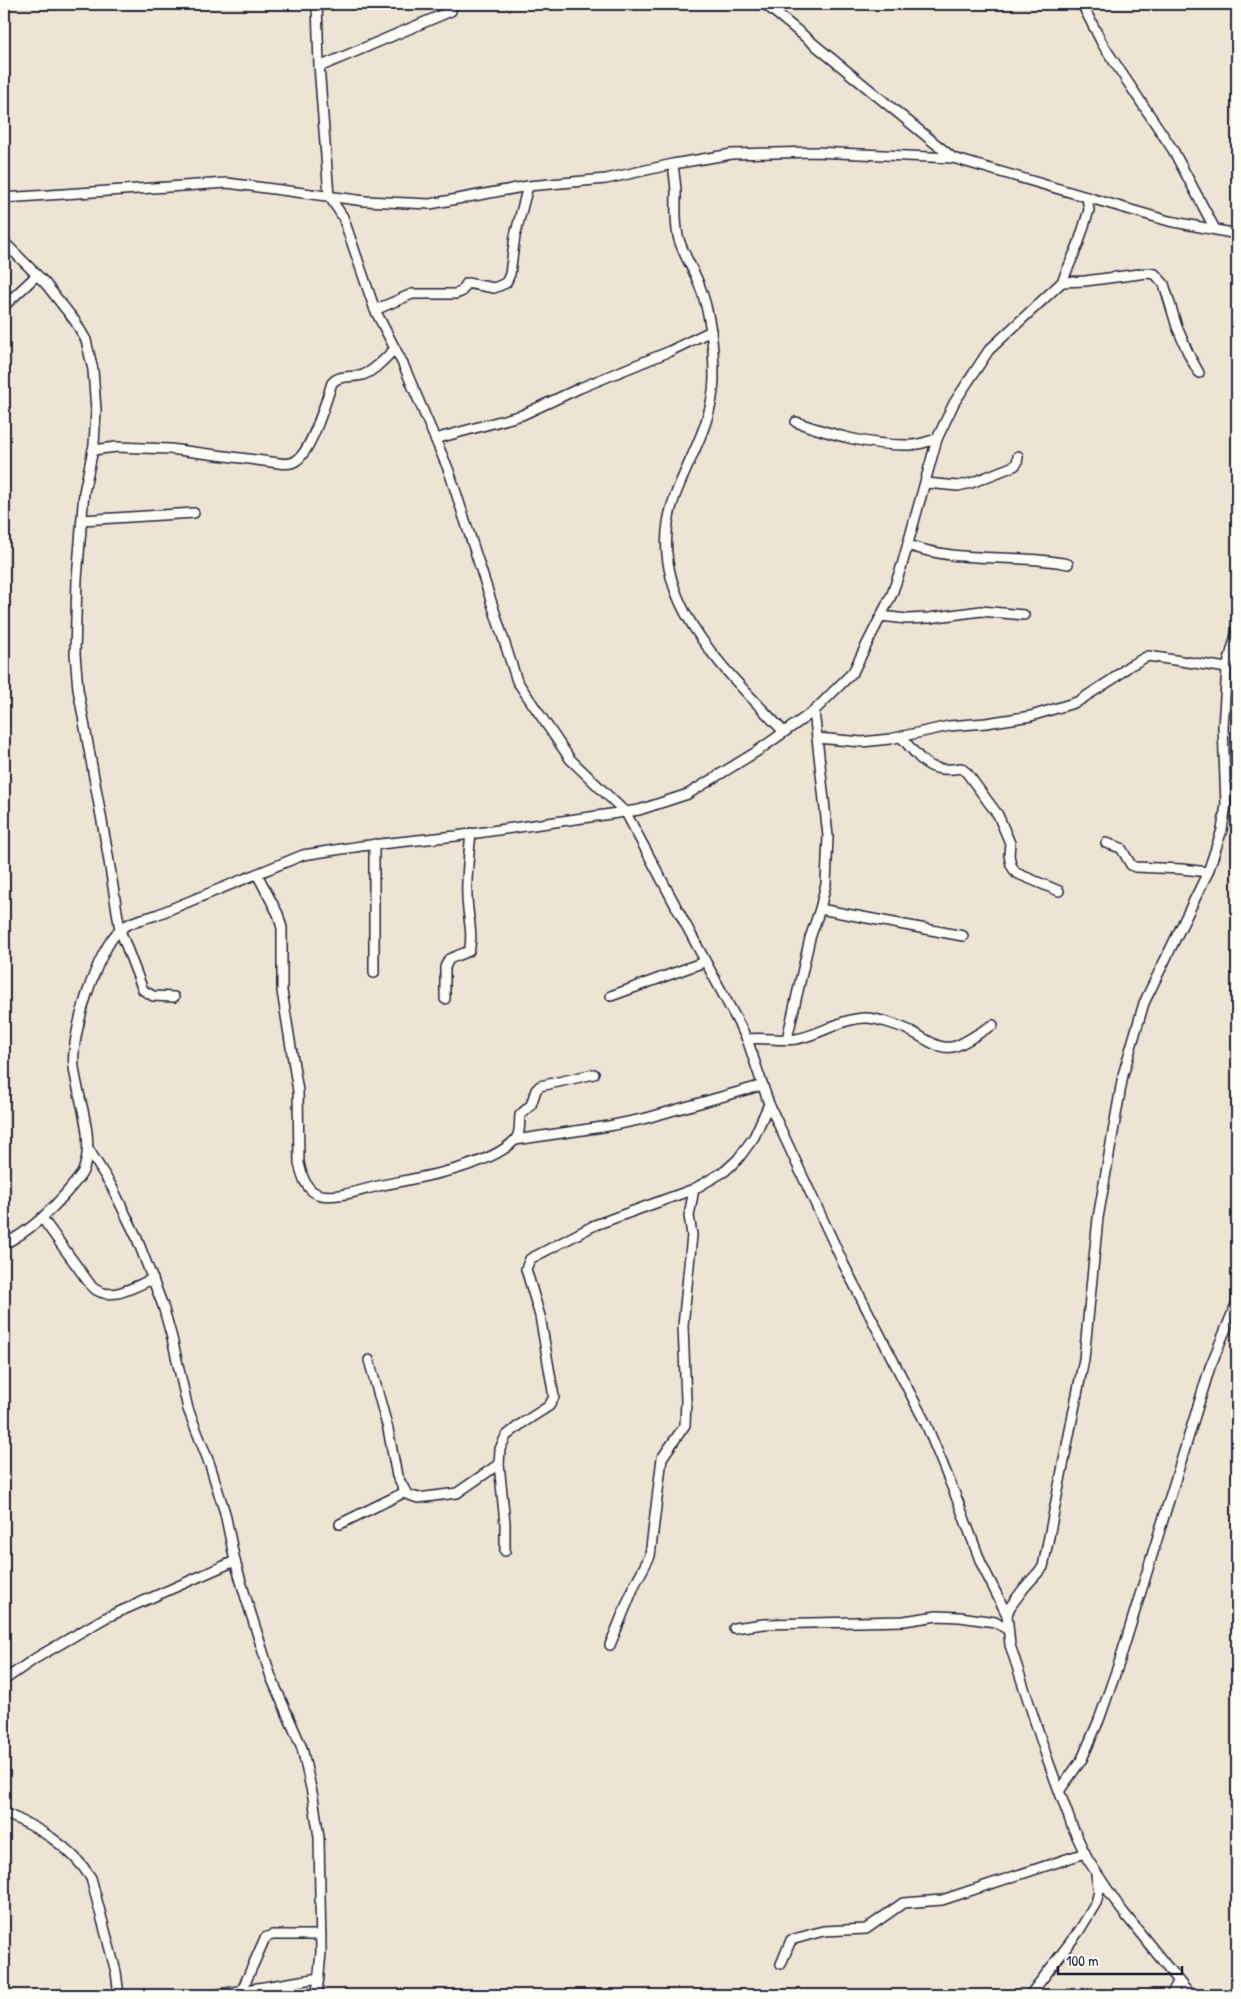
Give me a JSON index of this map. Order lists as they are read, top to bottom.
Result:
{
  "scale_bar": "100 m"
}
